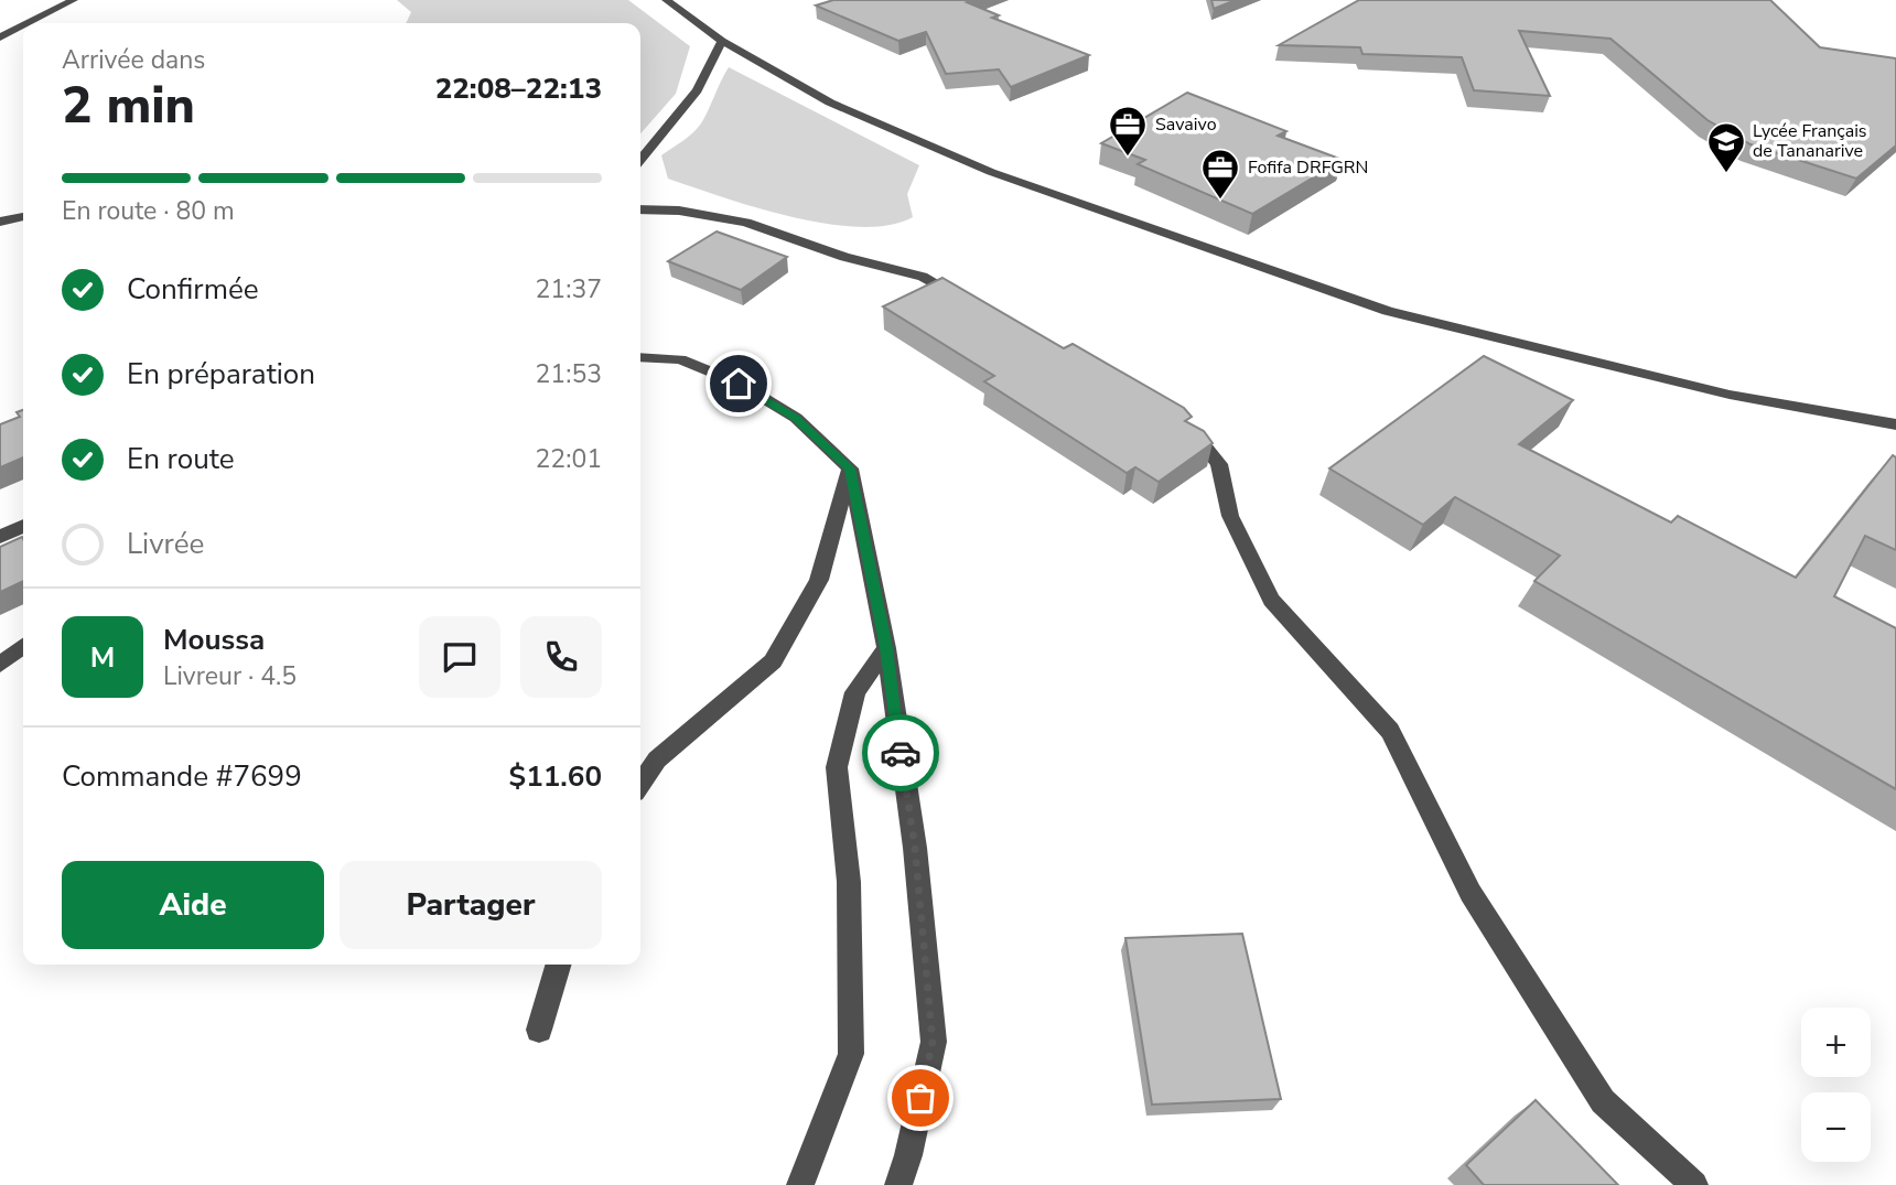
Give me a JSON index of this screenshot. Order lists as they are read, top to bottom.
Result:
{
  "places": {
    "office": ["Savaivo", "Fofifa DRFGRN"],
    "school or university": ["Lycée Français de Tananarive"]
  },
  "page": {
    "heading": ["2 min", "Arrivée dans", "22:08–22:13"],
    "panel": [
      "Moussa",
      "Livreur · 4.5",
      "Commande #7699",
      "$11.60"
    ],
    "bar": "En route · 80 m",
    "list": [
      ["Confirmée", "21:37"],
      ["En préparation", "21:53"],
      ["En route", "22:01"],
      "Livrée"
    ],
    "round": "M",
    "buttons": ["Aide", "Partager"],
    "map_buttons": ["+", "−"]
  }
}
